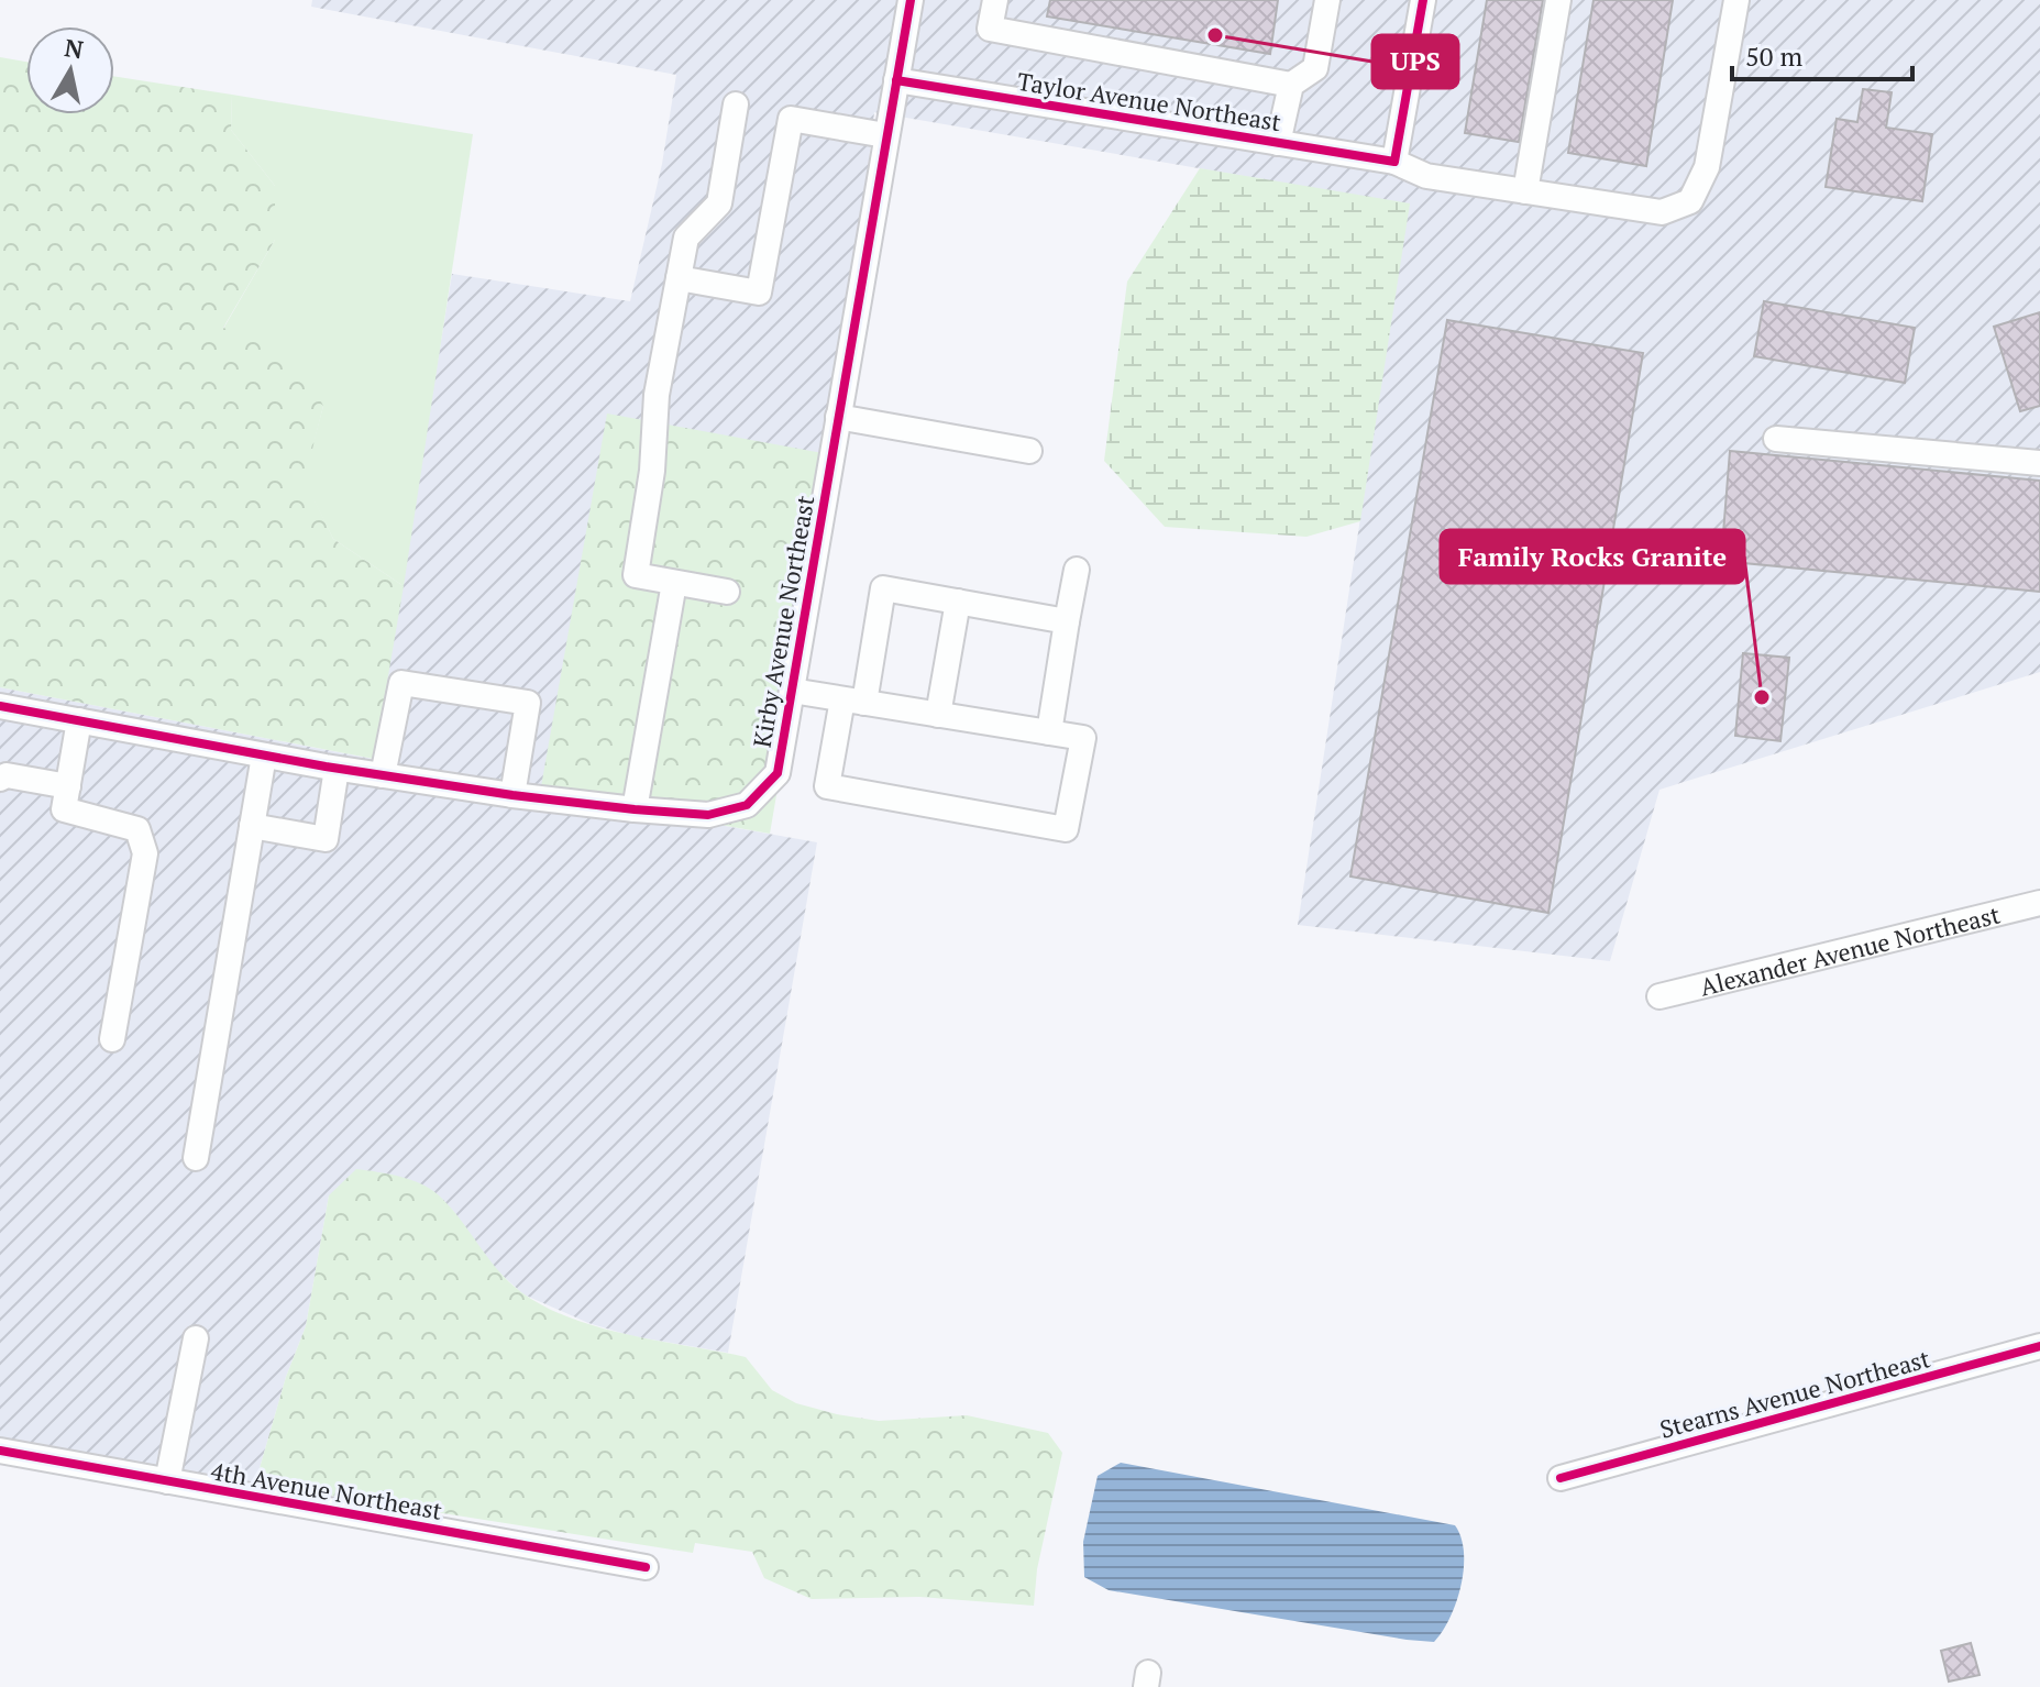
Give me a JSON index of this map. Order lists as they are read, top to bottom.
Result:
{
  "streets": {
    "street": [
      "Taylor Avenue Northeast",
      "Kirby Avenue Northeast",
      "Alexander Avenue Northeast",
      "Stearns Avenue Northeast",
      "4th Avenue Northeast"
    ]
  },
  "crossings": [
    ["Taylor Avenue Northeast", "Kirby Avenue Northeast"]
  ],
  "places": ["UPS", "Family Rocks Granite"],
  "scale_bar": "50 m",
  "north": "top"
}
